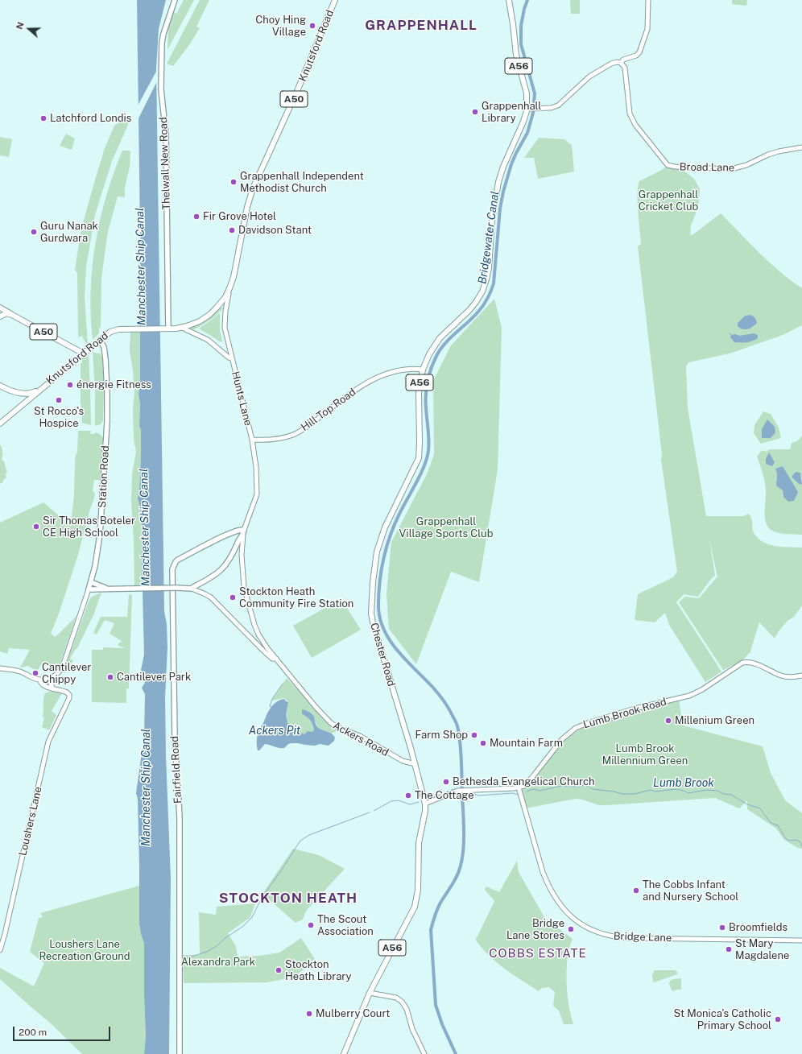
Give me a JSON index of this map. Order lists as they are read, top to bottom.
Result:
{
  "streets": {
    "main road": [
      "Knutsford Road",
      "A56",
      "A50",
      "Thelwall New Road",
      "Station Road",
      "Chester Road",
      "Ackers Road",
      "Fairfield Road"
    ],
    "street": [
      "Broad Lane",
      "Hunts Lane",
      "Hill Top Road",
      "Lumb Brook Road",
      "Loushers Lane",
      "Bridge Lane"
    ]
  },
  "crossings": [
    ["Knutsford Road", "A50"],
    ["Knutsford Road", "Thelwall New Road"],
    ["Knutsford Road", "Hunts Lane"],
    ["Knutsford Road", "Station Road"],
    ["A56", "Chester Road"],
    ["A50", "Thelwall New Road"],
    ["A50", "Hunts Lane"],
    ["Hunts Lane", "Hill Top Road"],
    ["Hunts Lane", "Ackers Road"],
    ["Hill Top Road", "Chester Road"],
    ["Hill Top Road", "Ackers Road"],
    ["Station Road", "Ackers Road"],
    ["Chester Road", "Ackers Road"],
    ["Lumb Brook Road", "Bridge Lane"],
    ["Ackers Road", "Fairfield Road"]
  ],
  "districts": ["GRAPPENHALL", "STOCKTON HEATH", "COBBS ESTATE"],
  "water": [
    "Bridgewater Canal",
    "Manchester Ship Canal",
    "Ackers Pit",
    "Lumb Brook"
  ],
  "parks": [
    "Grappenhall Cricket Club",
    "Grappenhall Village Sports Club",
    "Lumb Brook Millennium Green",
    "Loushers Lane Recreation Ground",
    "Alexandra Park"
  ],
  "places": [
    "Choy Hing Village",
    "Grappenhall Library",
    "Latchford Londis",
    "Grappenhall Independent Methodist Church",
    "Fir Grove Hotel",
    "Davidson Stant",
    "Guru Nanak Gurdwara",
    "énergie Fitness",
    "St Rocco's Hospice",
    "Sir Thomas Boteler CE High School",
    "Stockton Heath Community Fire Station",
    "Cantilever Chippy",
    "Cantilever Park",
    "Millenium Green",
    "Farm Shop",
    "Mountain Farm",
    "Bethesda Evangelical Church",
    "The Cottage",
    "The Cobbs Infant and Nursery School",
    "The Scout Association",
    "Broomfields",
    "Bridge Lane Stores",
    "St Mary Magdalene",
    "Stockton Heath Library",
    "Mulberry Court",
    "St Monica's Catholic Primary School"
  ],
  "scale_bar": "200 m",
  "north": "left"
}
